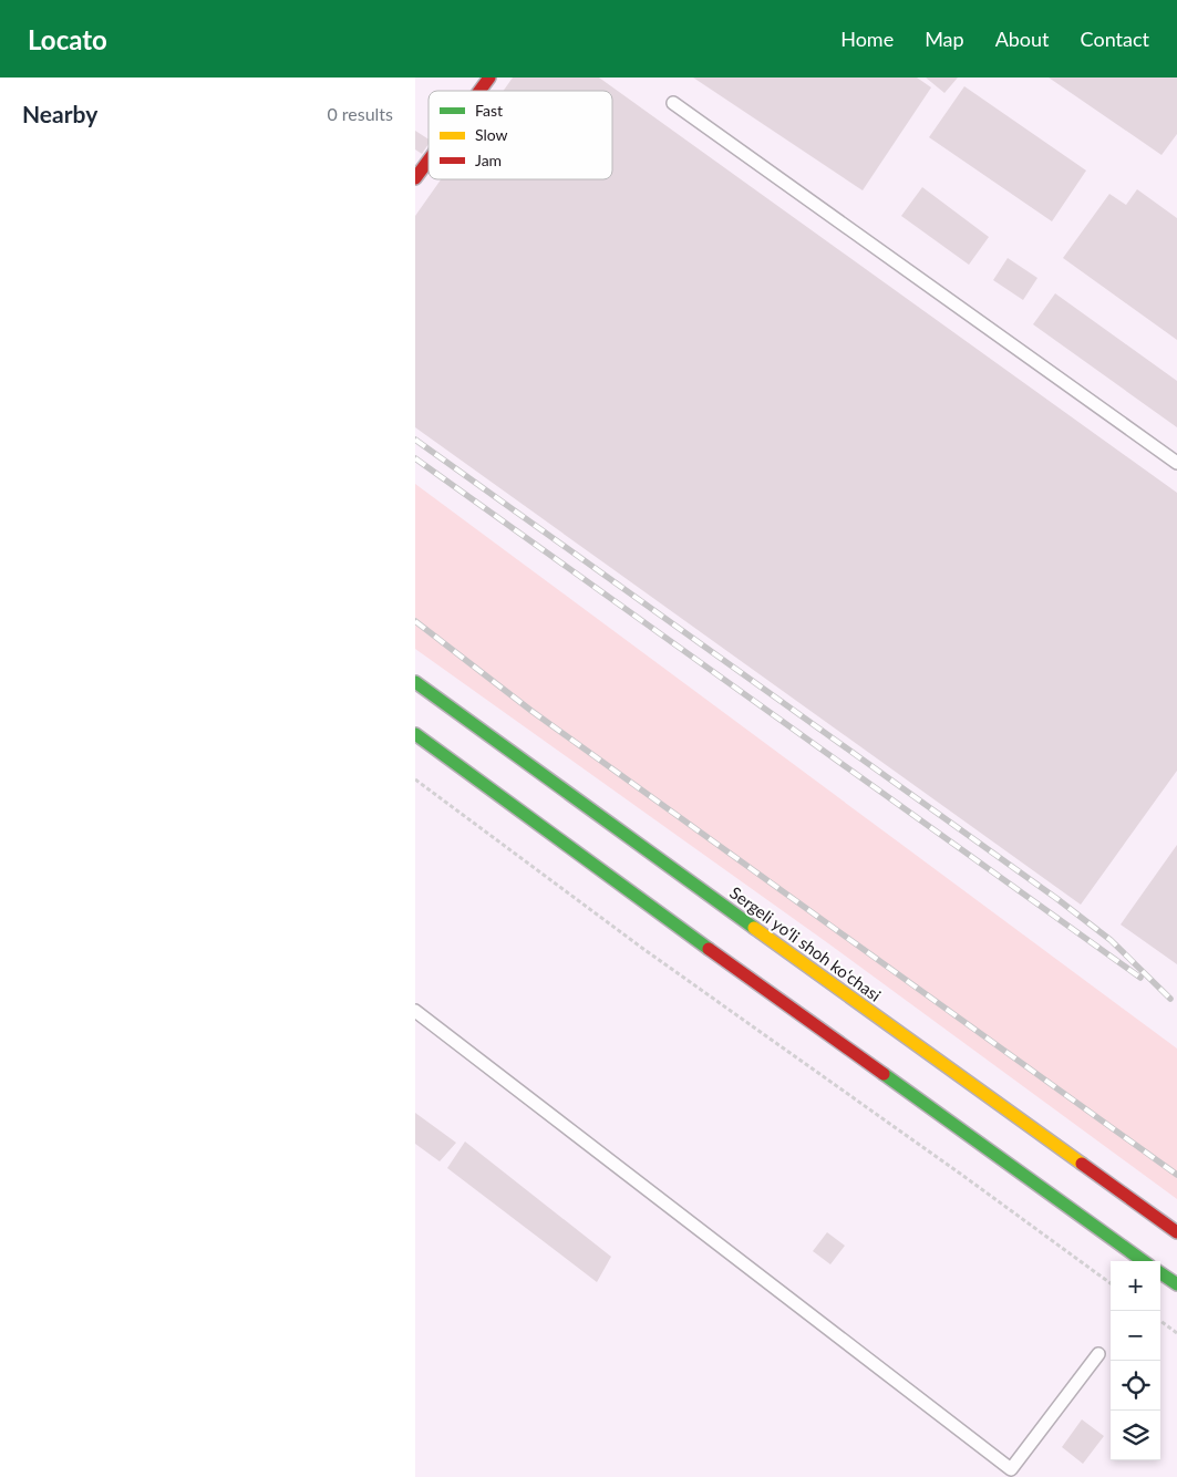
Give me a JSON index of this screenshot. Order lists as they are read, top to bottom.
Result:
{
  "streets": {
    "main road": ["Sergeli yo‘li shoh ko‘chasi"]
  },
  "legend": ["Fast", "Slow", "Jam"],
  "page": {
    "header": "Locato",
    "nav": [
      "Home",
      "Map",
      "About",
      "Contact"
    ],
    "heading": ["Nearby", "0 results"],
    "map_buttons": ["+", "−"]
  }
}
